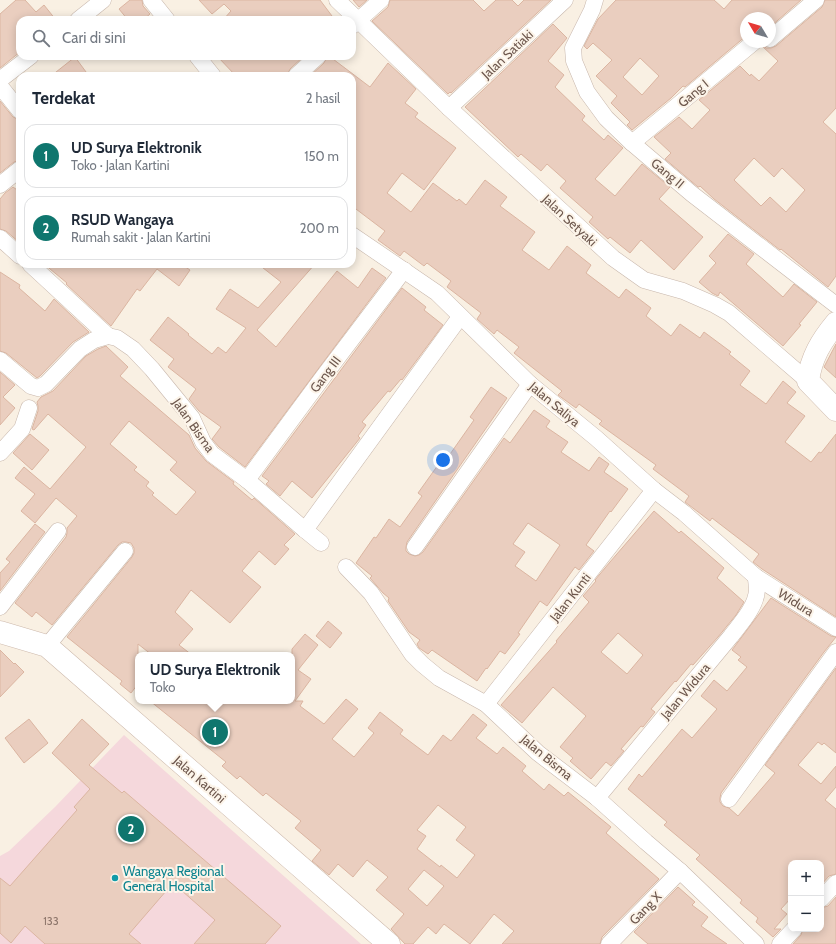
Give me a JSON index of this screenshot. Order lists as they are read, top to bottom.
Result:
{
  "streets": {
    "main road": ["Jalan Kartini"],
    "street": [
      "Jalan Satiaki",
      "Gang I",
      "Gang II",
      "Jalan Setyaki",
      "Gang III",
      "Jalan Saliya",
      "Jalan Bisma",
      "Jalan Kunti",
      "Widura",
      "Jalan Widura",
      "Gang X"
    ]
  },
  "crossings": [
    ["Jalan Satiaki", "Jalan Setyaki"],
    ["Gang I", "Gang II"],
    ["Gang III", "Jalan Saliya"],
    ["Gang III", "Jalan Bisma"],
    ["Jalan Saliya", "Jalan Kunti"],
    ["Jalan Saliya", "Widura"],
    ["Jalan Saliya", "Jalan Widura"],
    ["Jalan Bisma", "Jalan Kunti"],
    ["Jalan Bisma", "Jalan Widura"],
    ["Jalan Bisma", "Gang X"],
    ["Widura", "Jalan Widura"]
  ],
  "places": ["Wangaya Regional General Hospital"],
  "house_numbers": ["133"],
  "north": "top left",
  "page": {
    "search": "Cari di sini",
    "heading": ["Terdekat", "2 hasil"],
    "list": [
      {
        "mark": "1",
        "name": "UD Surya Elektronik",
        "note": "Toko · Jalan Kartini",
        "value": "150 m"
      },
      {
        "mark": "2",
        "name": "RSUD Wangaya",
        "note": "Rumah sakit · Jalan Kartini",
        "value": "200 m"
      }
    ],
    "popup": ["UD Surya Elektronik", "Toko"],
    "pins": ["1", "2"],
    "map_buttons": ["+", "−"]
  }
}
